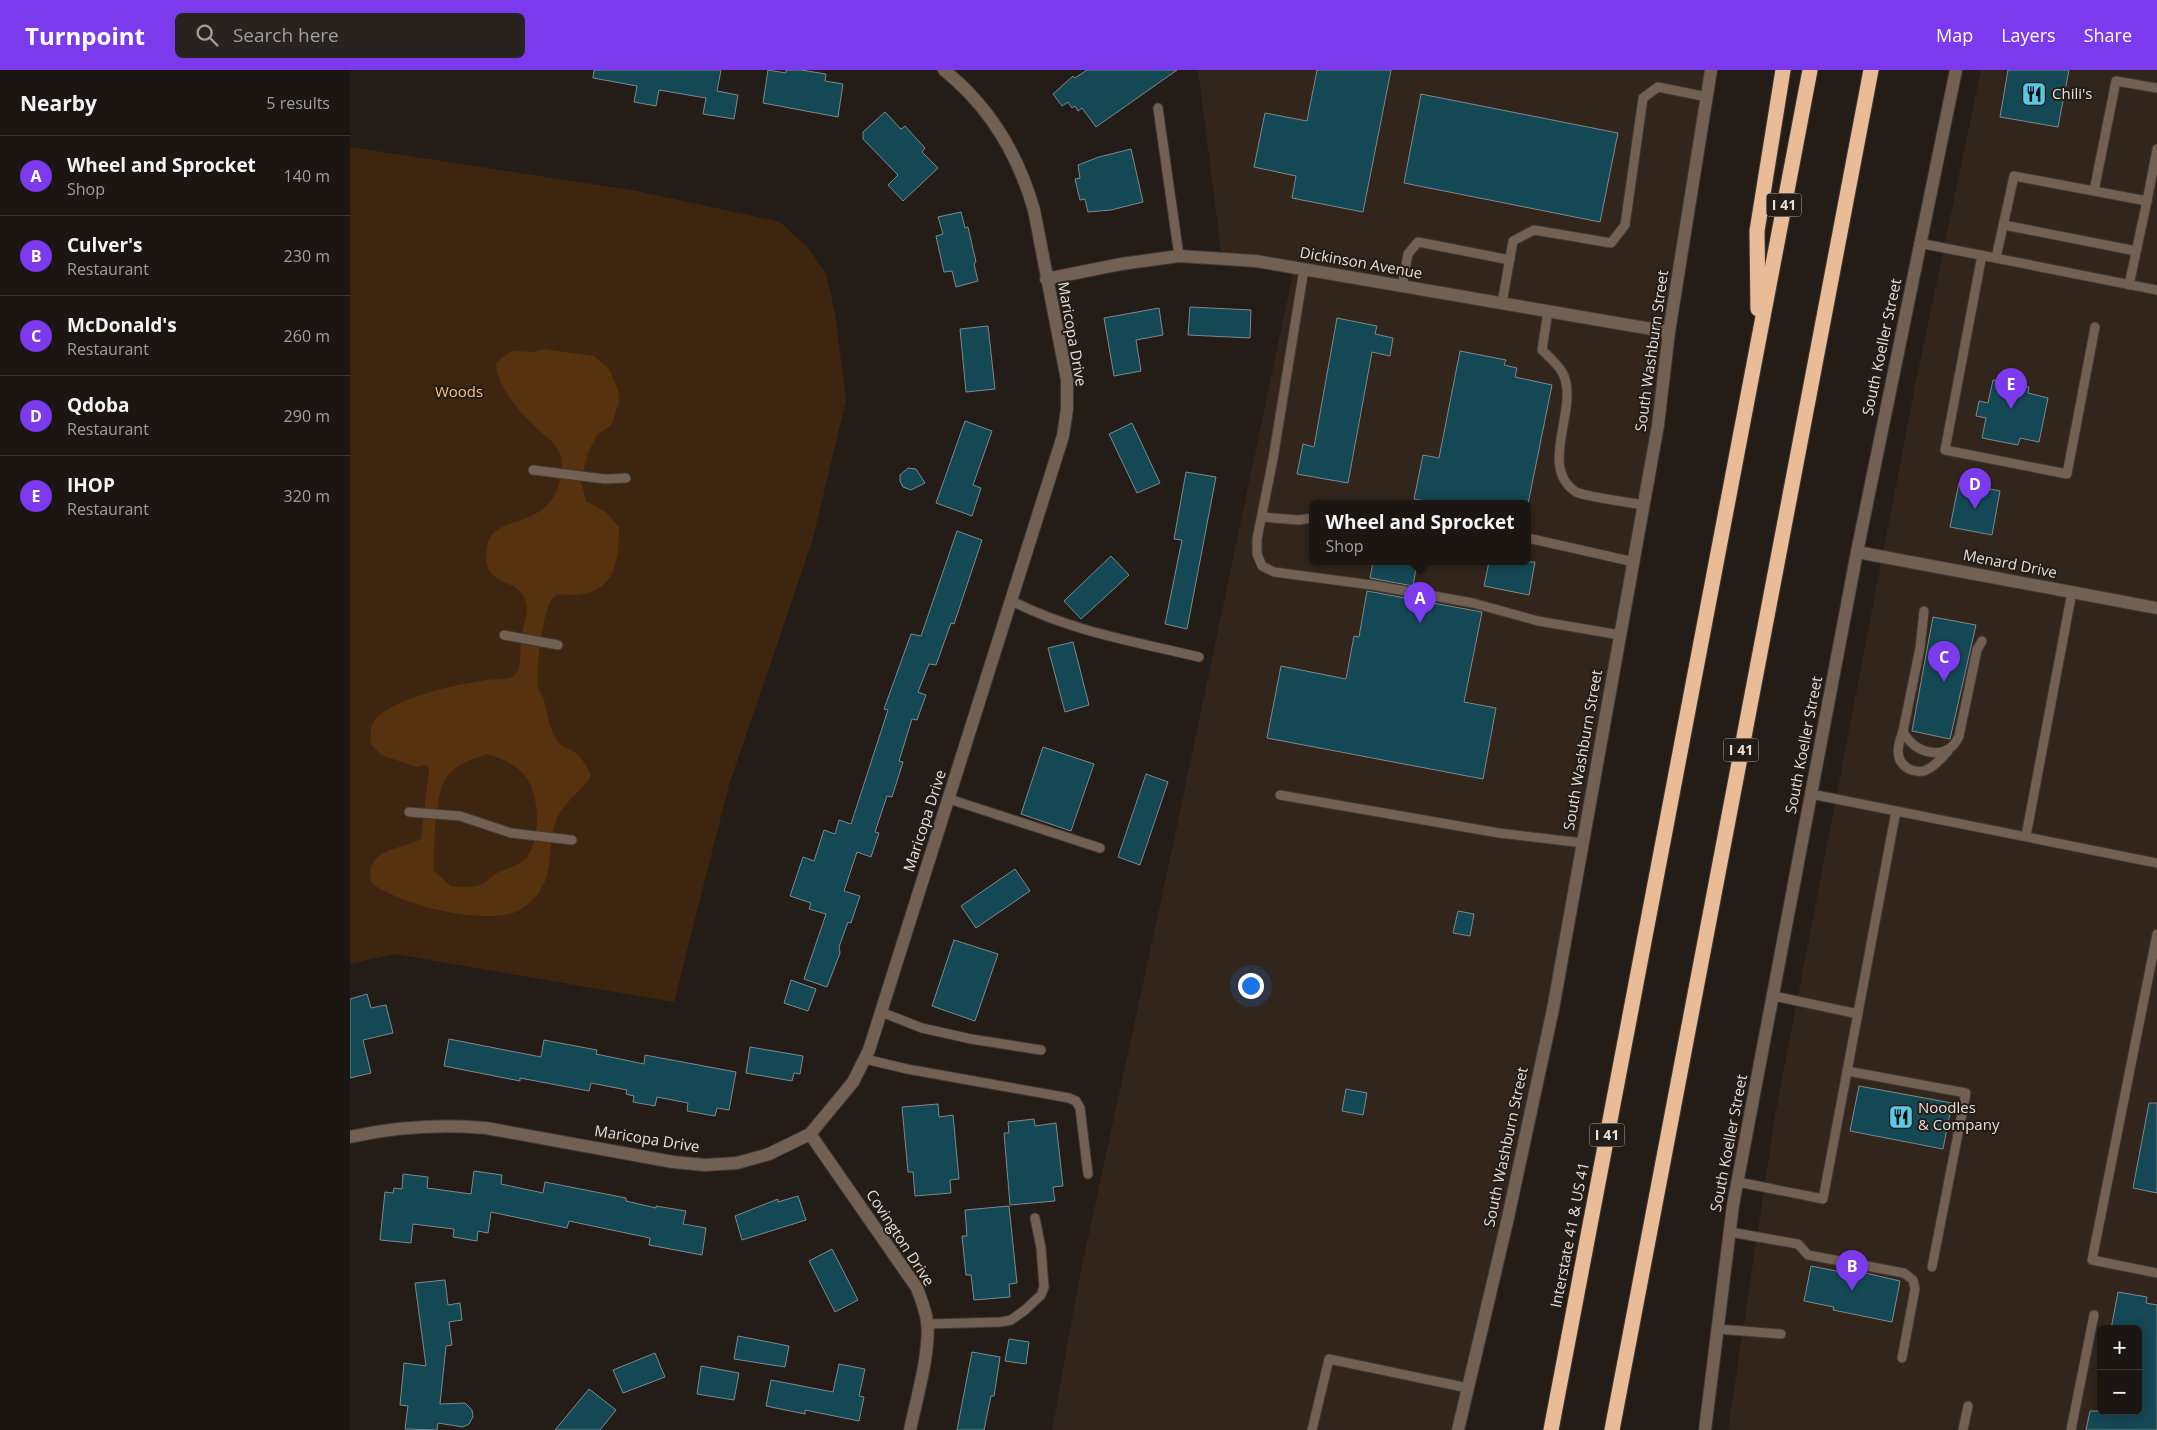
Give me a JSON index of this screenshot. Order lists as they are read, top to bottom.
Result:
{
  "streets": {
    "highway": ["I 41", "Interstate 41 & US 41"],
    "street": [
      "Dickinson Avenue",
      "Maricopa Drive",
      "South Koeller Street",
      "South Washburn Street",
      "Menard Drive",
      "Covington Drive"
    ]
  },
  "crossings": [
    ["I 41", "Interstate 41 & US 41"],
    ["Dickinson Avenue", "Maricopa Drive"],
    ["Dickinson Avenue", "South Washburn Street"],
    ["Maricopa Drive", "Covington Drive"],
    ["South Koeller Street", "Menard Drive"]
  ],
  "parks": ["Woods"],
  "places": {
    "restaurant": ["Chili's", "Noodles & Company"]
  },
  "page": {
    "header": "Turnpoint",
    "search": "Search here",
    "nav": ["Map", "Layers", "Share"],
    "heading": ["Nearby", "5 results"],
    "list": [
      {
        "mark": "A",
        "name": "Wheel and Sprocket",
        "note": "Shop",
        "value": "140 m"
      },
      {
        "mark": "B",
        "name": "Culver's",
        "note": "Restaurant",
        "value": "230 m"
      },
      {
        "mark": "C",
        "name": "McDonald's",
        "note": "Restaurant",
        "value": "260 m"
      },
      {
        "mark": "D",
        "name": "Qdoba",
        "note": "Restaurant",
        "value": "290 m"
      },
      {
        "mark": "E",
        "name": "IHOP",
        "note": "Restaurant",
        "value": "320 m"
      }
    ],
    "pins": [
      "E",
      "D",
      "A",
      "C",
      "B"
    ],
    "popup": ["Wheel and Sprocket", "Shop"],
    "map_buttons": ["+", "−"]
  }
}
